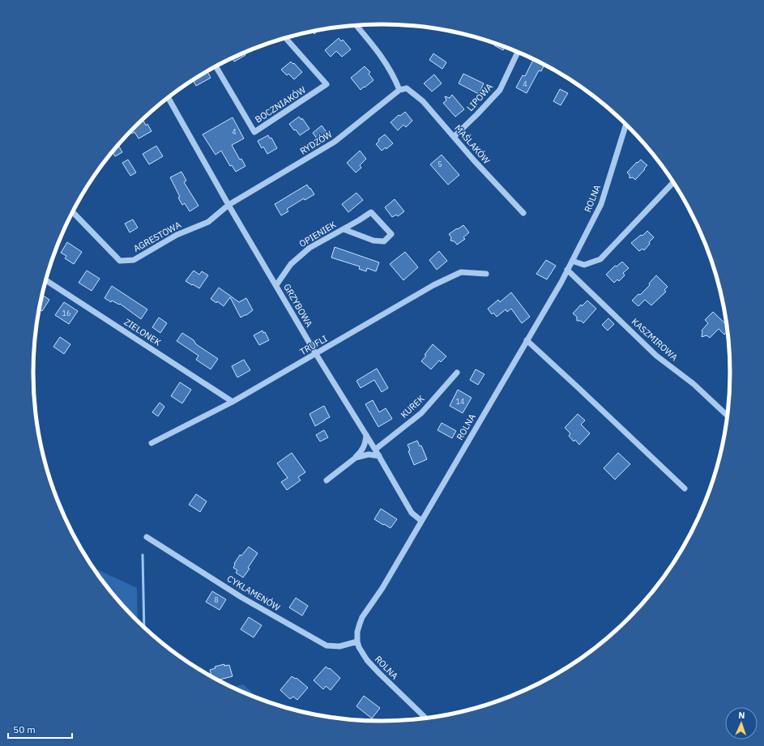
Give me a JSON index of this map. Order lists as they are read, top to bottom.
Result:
{
  "streets": {
    "street": [
      "LIPOWA",
      "BOCZNIAKÓW",
      "RYDZÓW",
      "MAŚLAKÓW",
      "ROLNA",
      "OPIENIEK",
      "AGRESTOWA",
      "GRZYBOWA",
      "ZIELONEK",
      "KASZMIROWA",
      "TRUFLI",
      "KUREK",
      "CYKLAMENÓW"
    ]
  },
  "crossings": [
    ["LIPOWA", "MAŚLAKÓW"],
    ["RYDZÓW", "MAŚLAKÓW"],
    ["RYDZÓW", "AGRESTOWA"],
    ["RYDZÓW", "GRZYBOWA"],
    ["ROLNA", "GRZYBOWA"],
    ["ROLNA", "KASZMIROWA"],
    ["ROLNA", "CYKLAMENÓW"],
    ["OPIENIEK", "GRZYBOWA"],
    ["AGRESTOWA", "GRZYBOWA"],
    ["GRZYBOWA", "TRUFLI"],
    ["GRZYBOWA", "KUREK"],
    ["ZIELONEK", "TRUFLI"]
  ],
  "house_numbers": [
    "4",
    "4",
    "5",
    "16",
    "14",
    "8"
  ],
  "scale_bar": "50 m",
  "north": "top"
}
